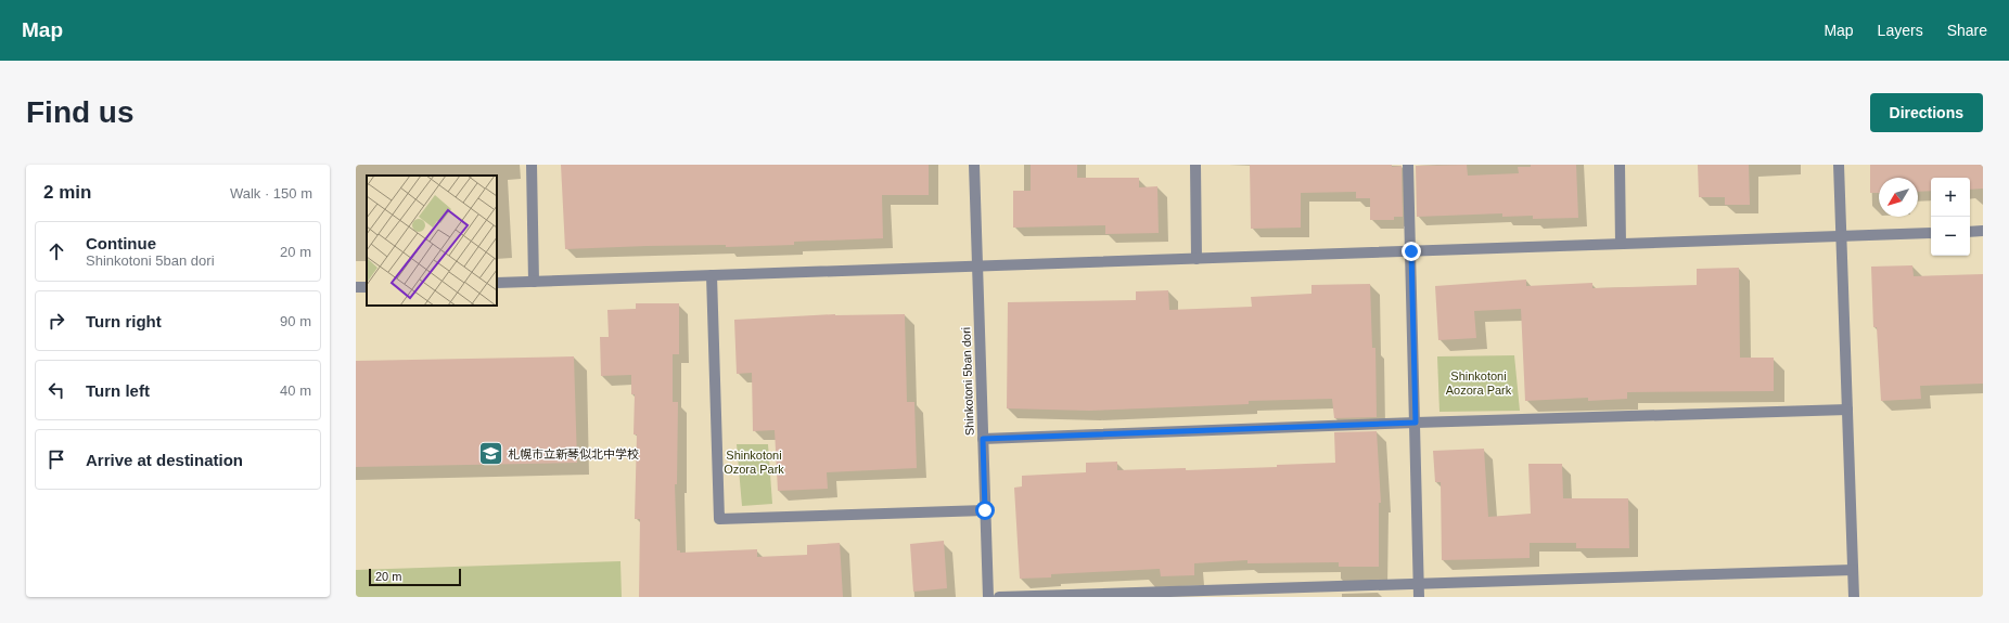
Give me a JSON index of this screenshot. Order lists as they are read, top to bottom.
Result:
{
  "streets": {
    "street": ["Shinkotoni 5ban dori"]
  },
  "parks": ["Shinkotoni Aozora Park", "Shinkotoni Ozora Park"],
  "places": {
    "school or university": ["札幌市立新琴似北中学校"]
  },
  "scale_bar": "20 m",
  "north": "bottom left",
  "page": {
    "header": "Map",
    "nav": ["Map", "Layers", "Share"],
    "buttons": "Directions",
    "title": "Find us",
    "heading": ["2 min", "Walk · 150 m"],
    "map_buttons": ["+", "−"],
    "list": [
      ["Continue", "Shinkotoni 5ban dori", "20 m"],
      ["Turn right", "90 m"],
      ["Turn left", "40 m"],
      "Arrive at destination"
    ],
    "scale": "20 m"
  }
}
